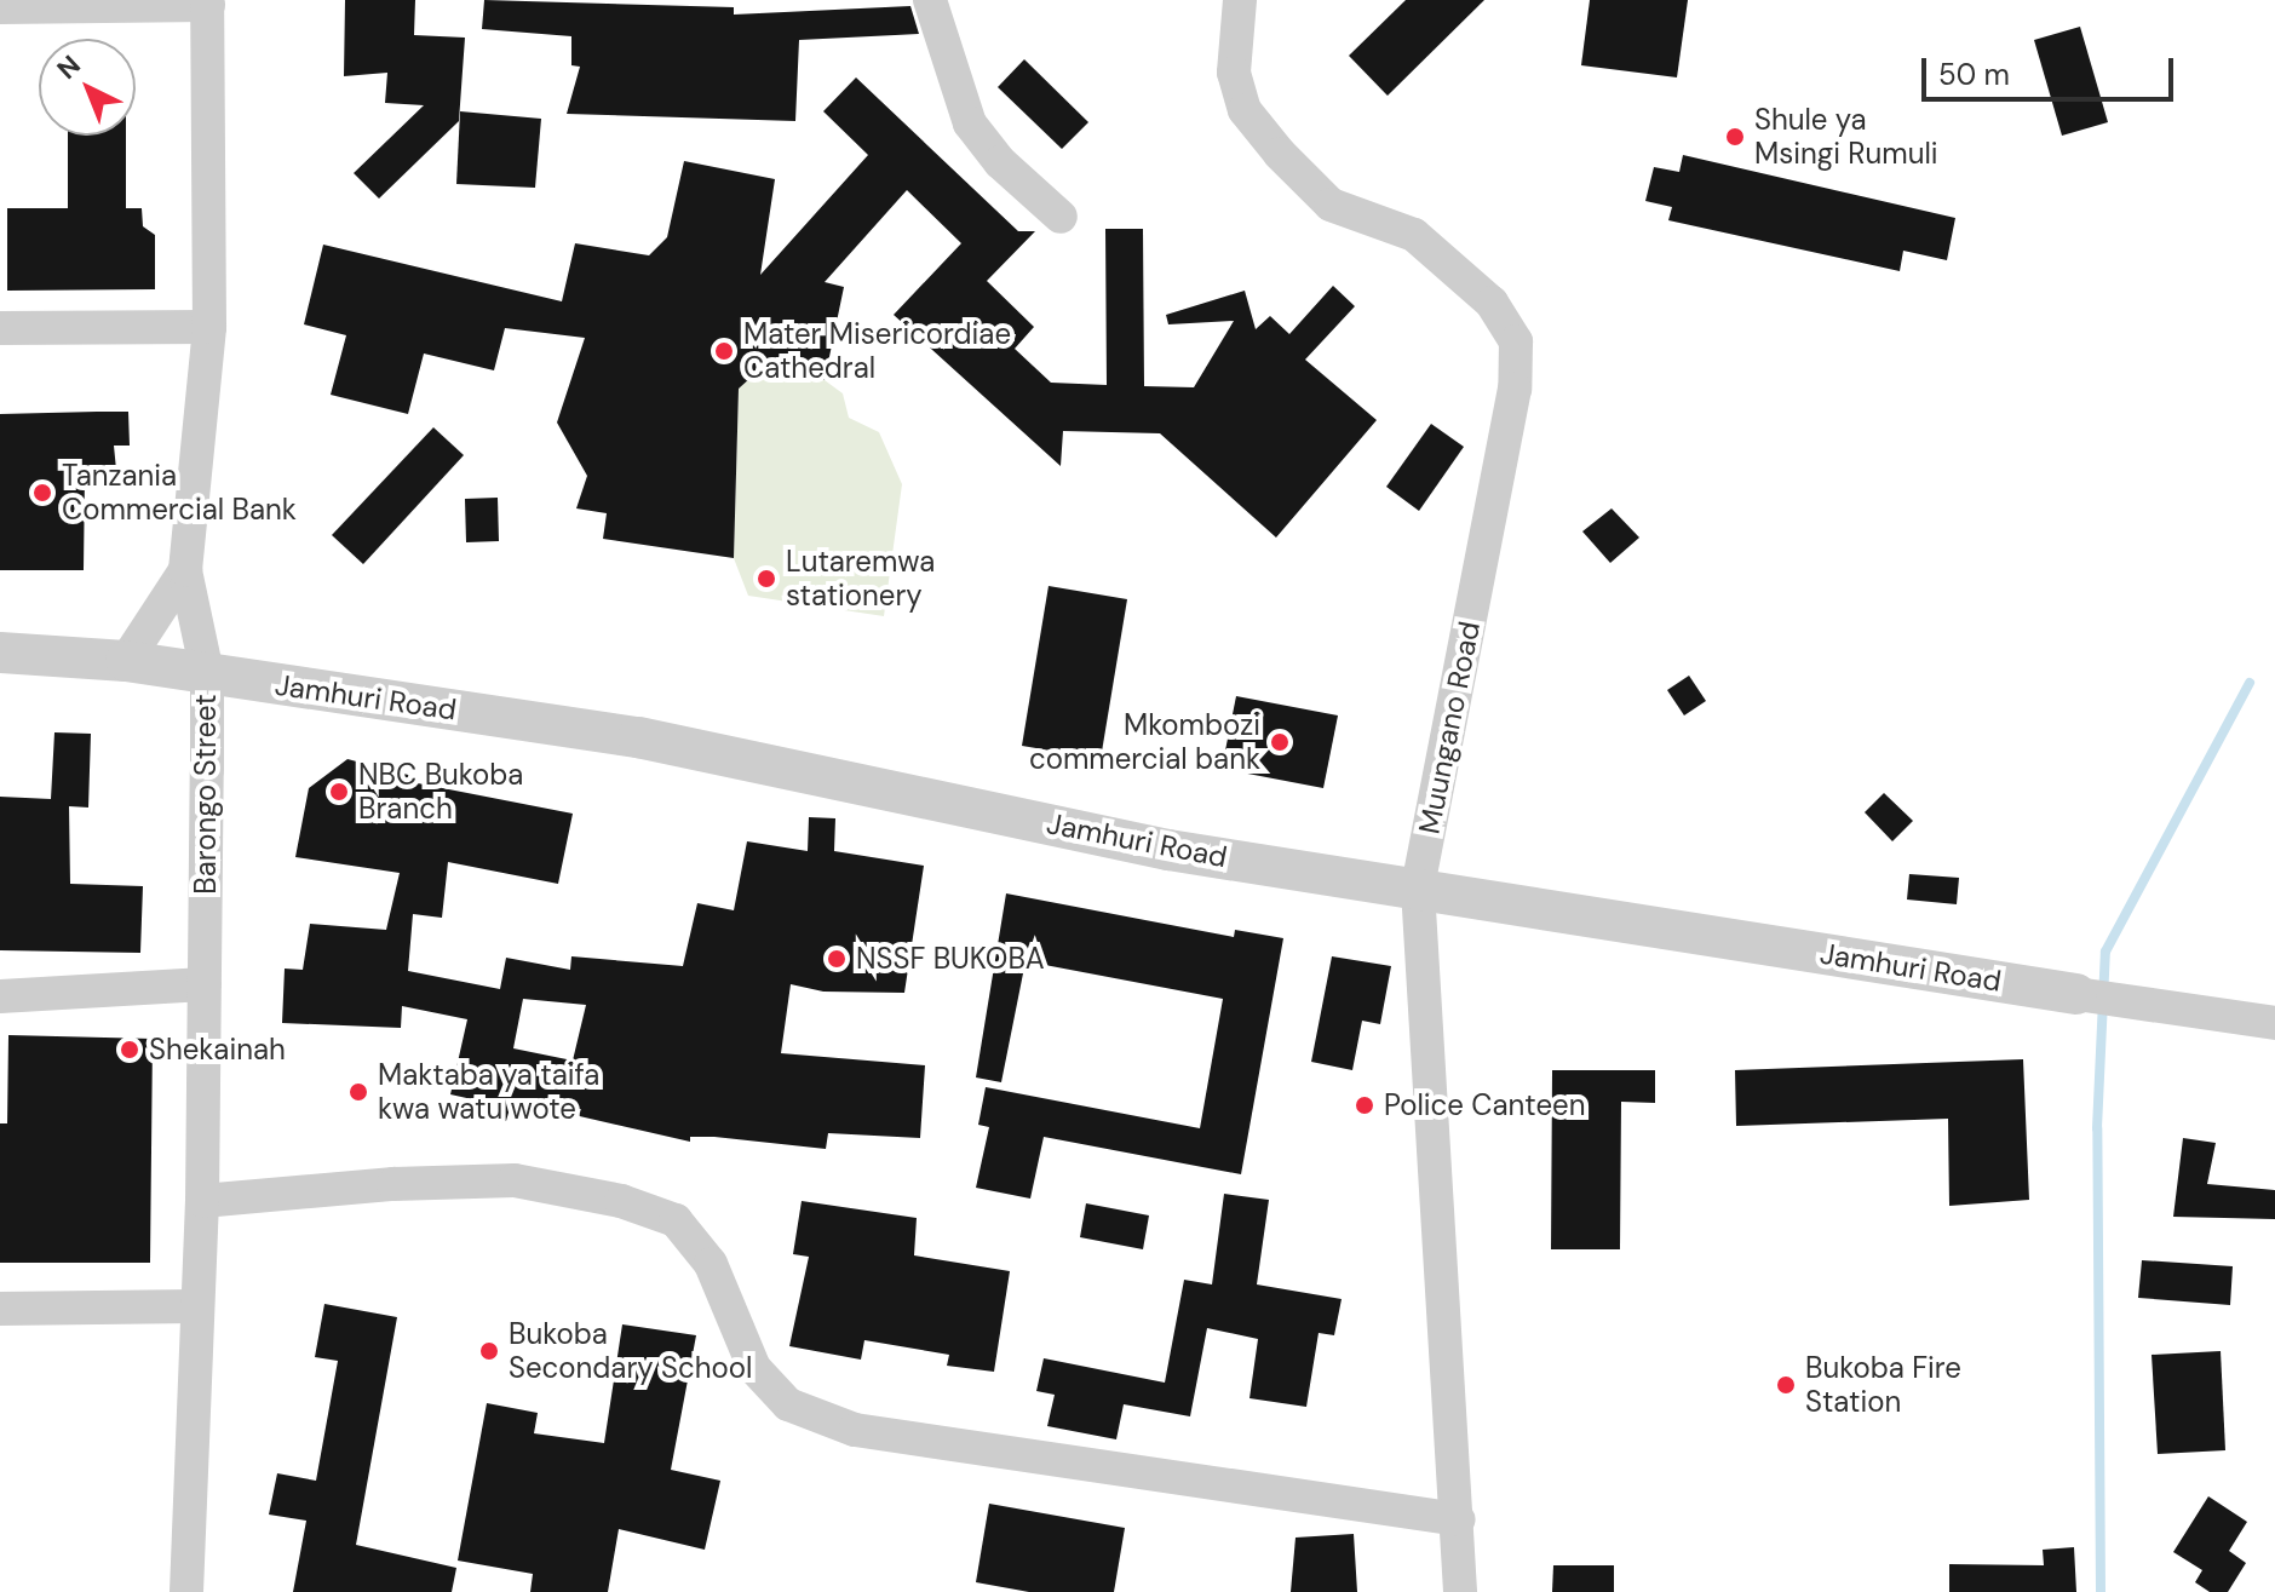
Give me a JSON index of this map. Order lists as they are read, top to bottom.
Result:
{
  "streets": {
    "street": ["Jamhuri Road", "Muungano Road", "Barongo Street"]
  },
  "crossings": [
    ["Jamhuri Road", "Muungano Road"],
    ["Jamhuri Road", "Barongo Street"]
  ],
  "places": [
    "Shule ya Msingi Rumuli",
    "Mater Misericordiae Cathedral",
    "Tanzania Commercial Bank",
    "Lutaremwa stationery",
    "Mkombozi commercial bank",
    "NBC Bukoba Branch",
    "NSSF BUKOBA",
    "Shekainah",
    "Maktaba ya taifa kwa watu wote",
    "Police Canteen",
    "Bukoba Secondary School",
    "Bukoba Fire Station"
  ],
  "scale_bar": "50 m",
  "north": "top left"
}
